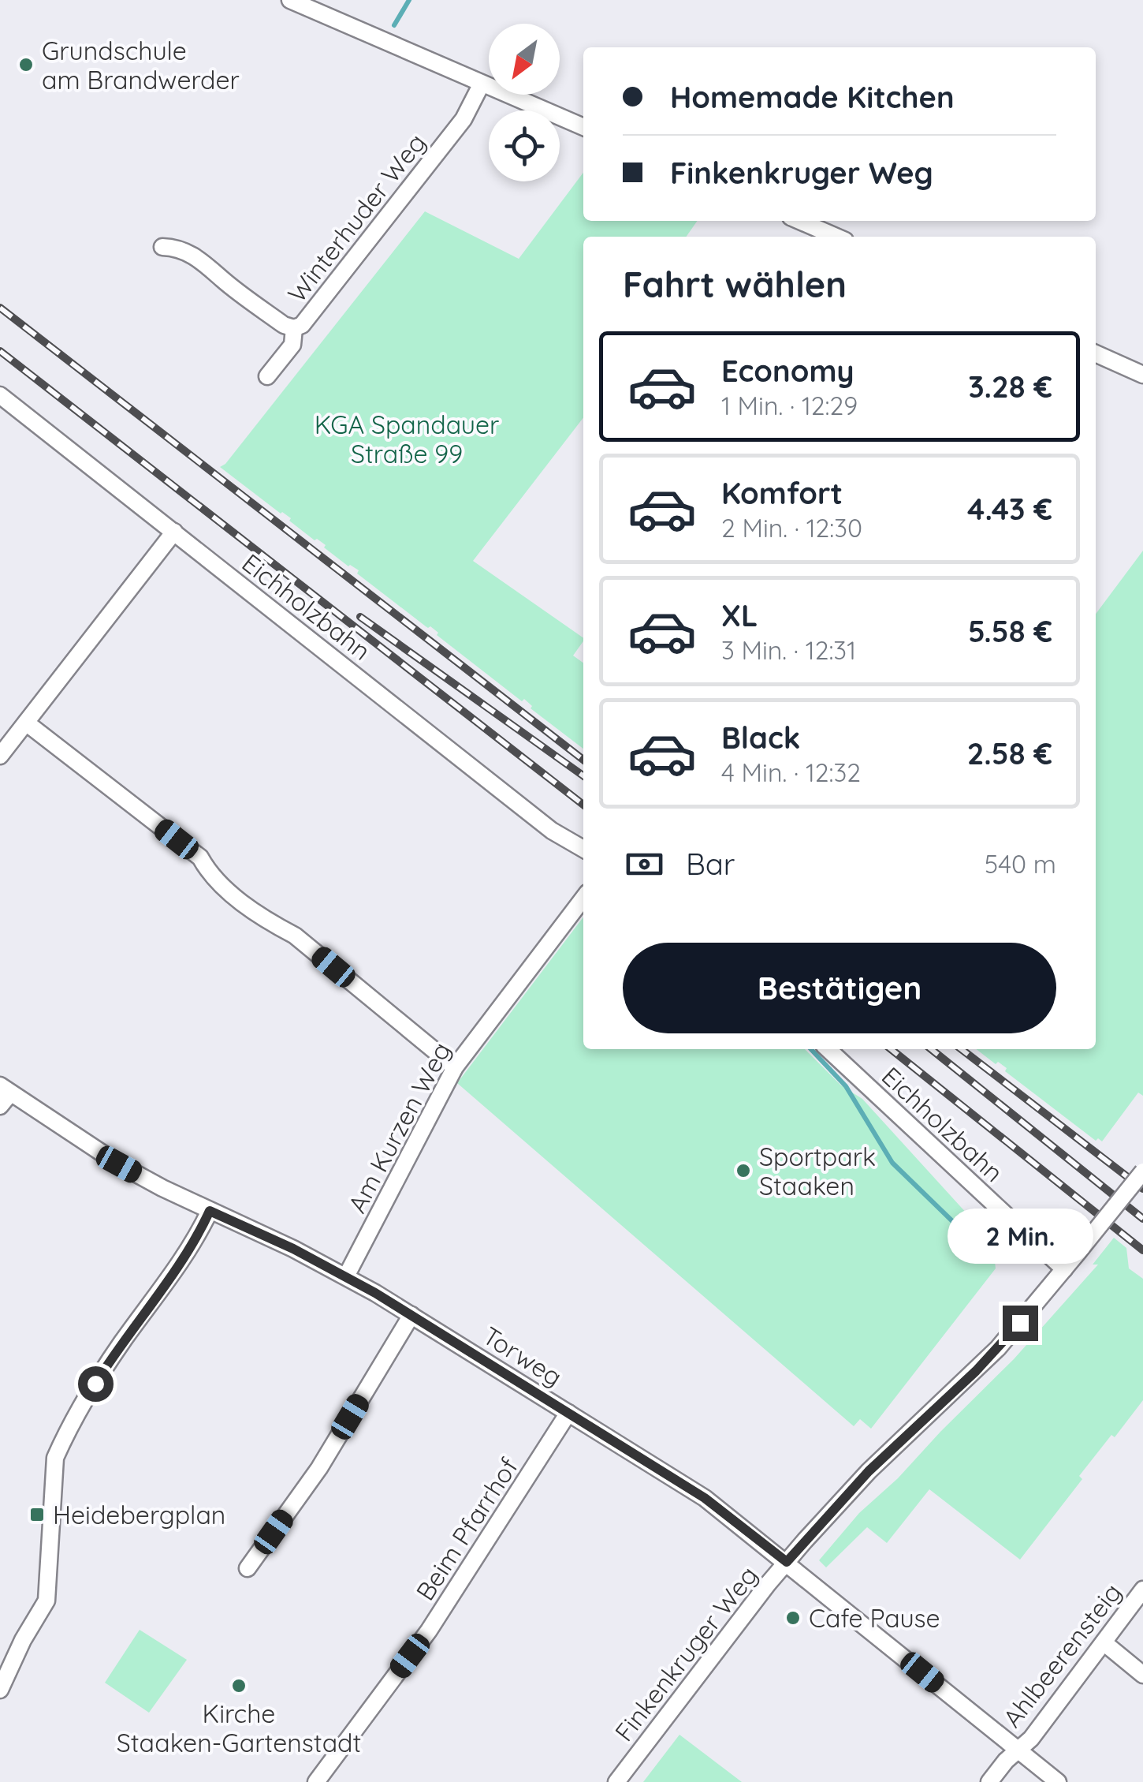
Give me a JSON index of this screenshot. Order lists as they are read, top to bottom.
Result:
{
  "streets": {
    "street": [
      "Winterhuder Weg",
      "Eichholzbahn",
      "Am Kurzen Weg",
      "Torweg",
      "Beim Pfarrhof",
      "Finkenkruger Weg",
      "Ahlbeerensteig"
    ]
  },
  "crossings": [
    ["Eichholzbahn", "Finkenkruger Weg"],
    ["Am Kurzen Weg", "Torweg"],
    ["Torweg", "Beim Pfarrhof"],
    ["Torweg", "Finkenkruger Weg"],
    ["Torweg", "Ahlbeerensteig"]
  ],
  "parks": ["KGA Spandauer Straße 99"],
  "places": {
    "other": [
      "Grundschule am Brandwerder",
      "Sportpark Staaken",
      "Cafe Pause",
      "Kirche Staaken-Gartenstadt"
    ],
    "transit": ["Heidebergplan"]
  },
  "north": "bottom left",
  "page": {
    "banner": ["Homemade Kitchen", "Finkenkruger Weg"],
    "heading": "Fahrt wählen",
    "list": [
      {
        "name": "Economy",
        "note": "1 Min. · 12:29",
        "value": "3.28 €"
      },
      {
        "name": "Komfort",
        "note": "2 Min. · 12:30",
        "value": "4.43 €"
      },
      {
        "name": "XL",
        "note": "3 Min. · 12:31",
        "value": "5.58 €"
      },
      {
        "name": "Black",
        "note": "4 Min. · 12:32",
        "value": "2.58 €"
      }
    ],
    "pay": ["Bar", "540 m"],
    "buttons": "Bestätigen",
    "bubble": "2 Min."
  }
}
